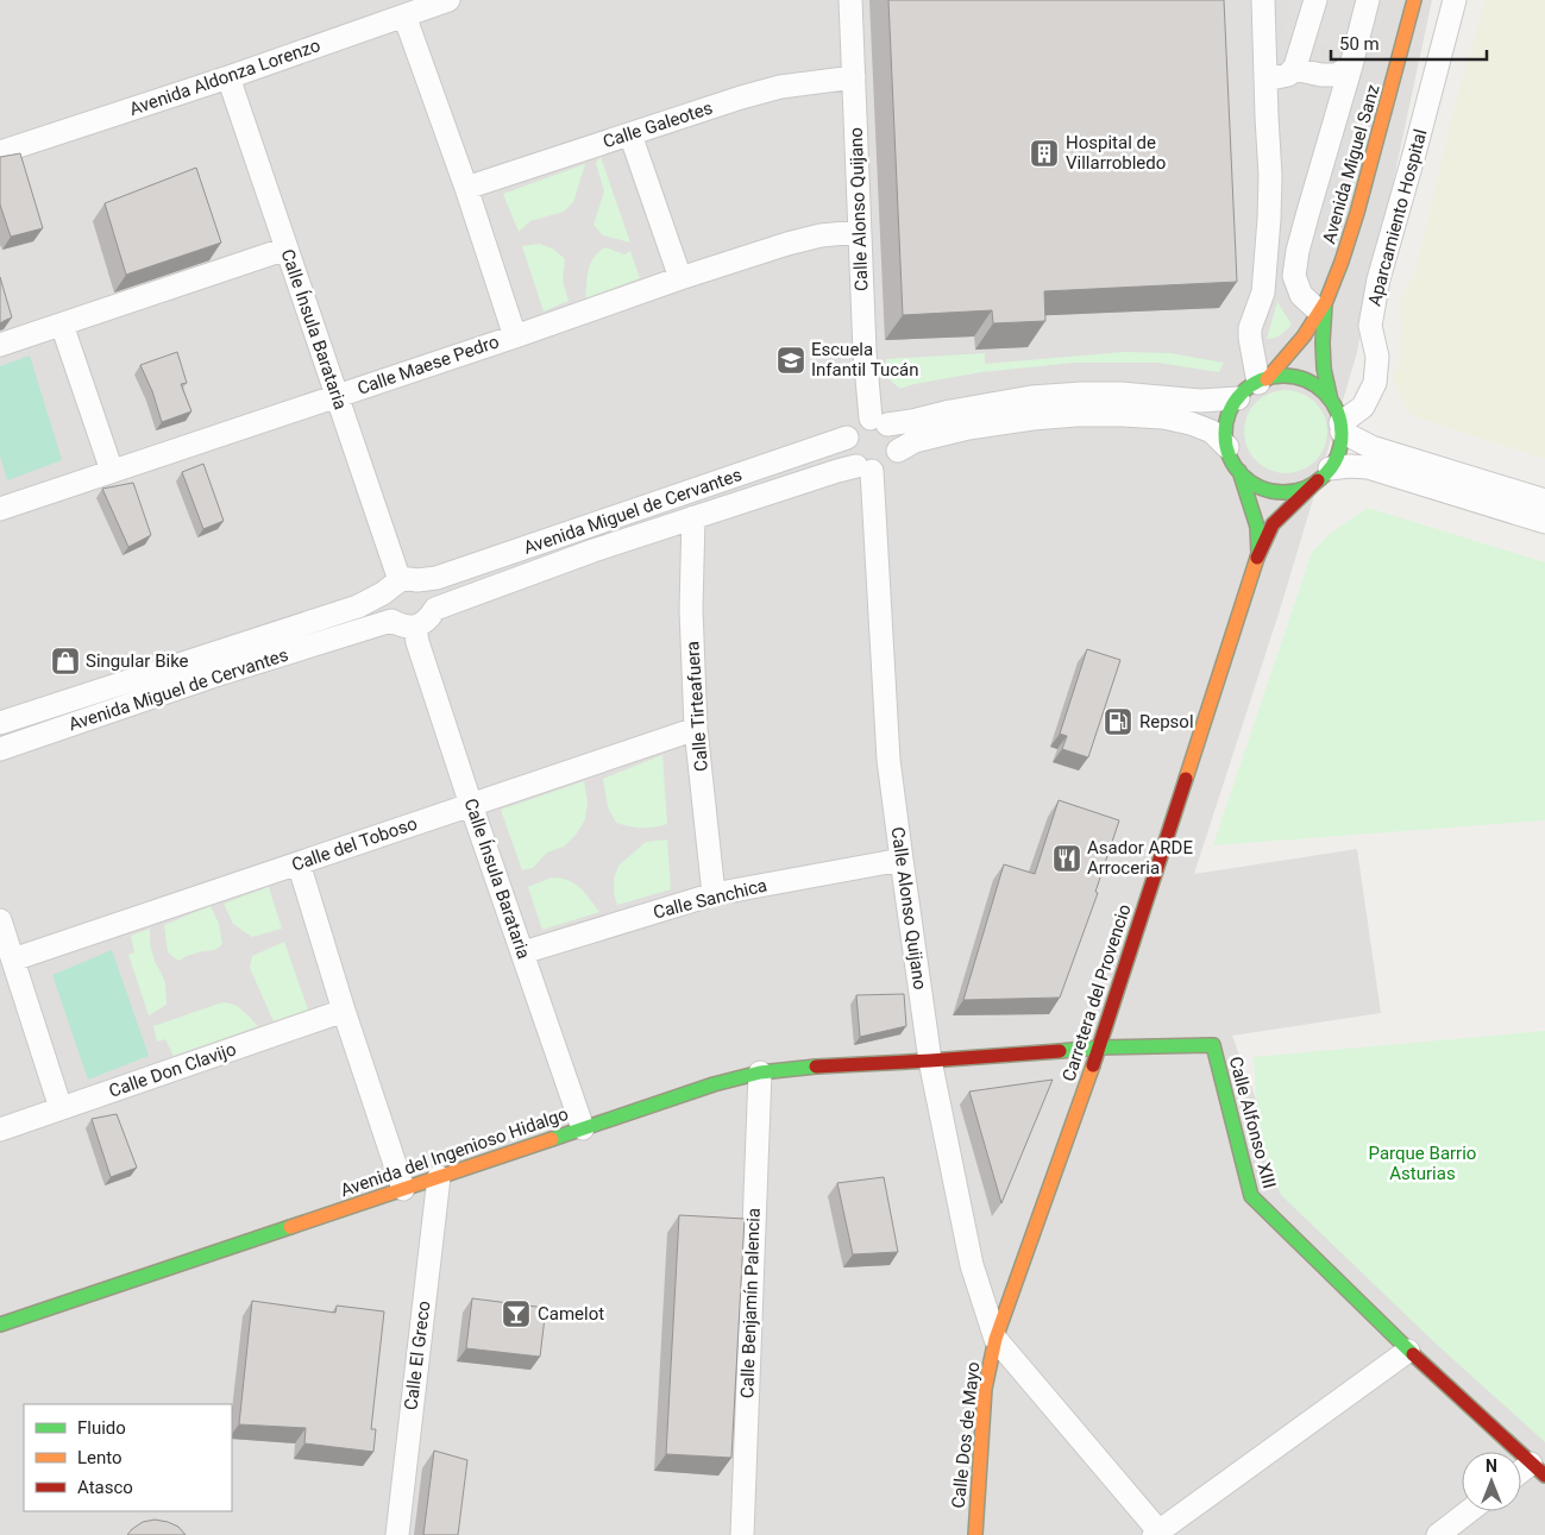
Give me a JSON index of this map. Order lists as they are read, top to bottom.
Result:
{
  "streets": {
    "street": [
      "Avenida Aldonza Lorenzo",
      "Calle Galeotes",
      "Avenida Miguel Sanz",
      "Calle Alonso Quijano",
      "Aparcamiento Hospital",
      "Calle Ínsula Barataria",
      "Calle Maese Pedro",
      "Avenida Miguel de Cervantes",
      "Calle Tirteafuera",
      "Calle del Toboso",
      "Calle Sanchica",
      "Carretera del Provencio",
      "Calle Don Clavijo",
      "Calle Alfonso XIII",
      "Avenida del Ingenioso Hidalgo",
      "Calle Benjamín Palencia",
      "Calle El Greco",
      "Calle Dos de Mayo"
    ]
  },
  "crossings": [
    ["Avenida Aldonza Lorenzo", "Calle Ínsula Barataria"],
    ["Calle Galeotes", "Calle Alonso Quijano"],
    ["Avenida Miguel Sanz", "Aparcamiento Hospital"],
    ["Calle Alonso Quijano", "Calle Maese Pedro"],
    ["Calle Alonso Quijano", "Avenida Miguel de Cervantes"],
    ["Calle Alonso Quijano", "Calle Sanchica"],
    ["Calle Alonso Quijano", "Carretera del Provencio"],
    ["Calle Alonso Quijano", "Calle Alfonso XIII"],
    ["Calle Alonso Quijano", "Avenida del Ingenioso Hidalgo"],
    ["Calle Alonso Quijano", "Calle Dos de Mayo"],
    ["Calle Ínsula Barataria", "Calle Maese Pedro"],
    ["Calle Ínsula Barataria", "Avenida Miguel de Cervantes"],
    ["Calle Ínsula Barataria", "Calle del Toboso"],
    ["Calle Ínsula Barataria", "Calle Sanchica"],
    ["Calle Ínsula Barataria", "Avenida del Ingenioso Hidalgo"],
    ["Avenida Miguel de Cervantes", "Calle Tirteafuera"],
    ["Calle Tirteafuera", "Calle del Toboso"],
    ["Calle Tirteafuera", "Calle Sanchica"],
    ["Carretera del Provencio", "Calle Alfonso XIII"],
    ["Carretera del Provencio", "Calle Dos de Mayo"],
    ["Calle Alfonso XIII", "Avenida del Ingenioso Hidalgo"],
    ["Avenida del Ingenioso Hidalgo", "Calle Benjamín Palencia"],
    ["Avenida del Ingenioso Hidalgo", "Calle El Greco"]
  ],
  "parks": ["Parque Barrio Asturias"],
  "places": {
    "building": ["Hospital de Villarrobledo"],
    "school or university": ["Escuela Infantil Tucán"],
    "shop": ["Singular Bike"],
    "fuel station": ["Repsol"],
    "restaurant": ["Asador ARDE Arroceria"],
    "bar": ["Camelot"]
  },
  "legend": ["Fluido", "Lento", "Atasco"],
  "scale_bar": "50 m",
  "north": "top"
}
